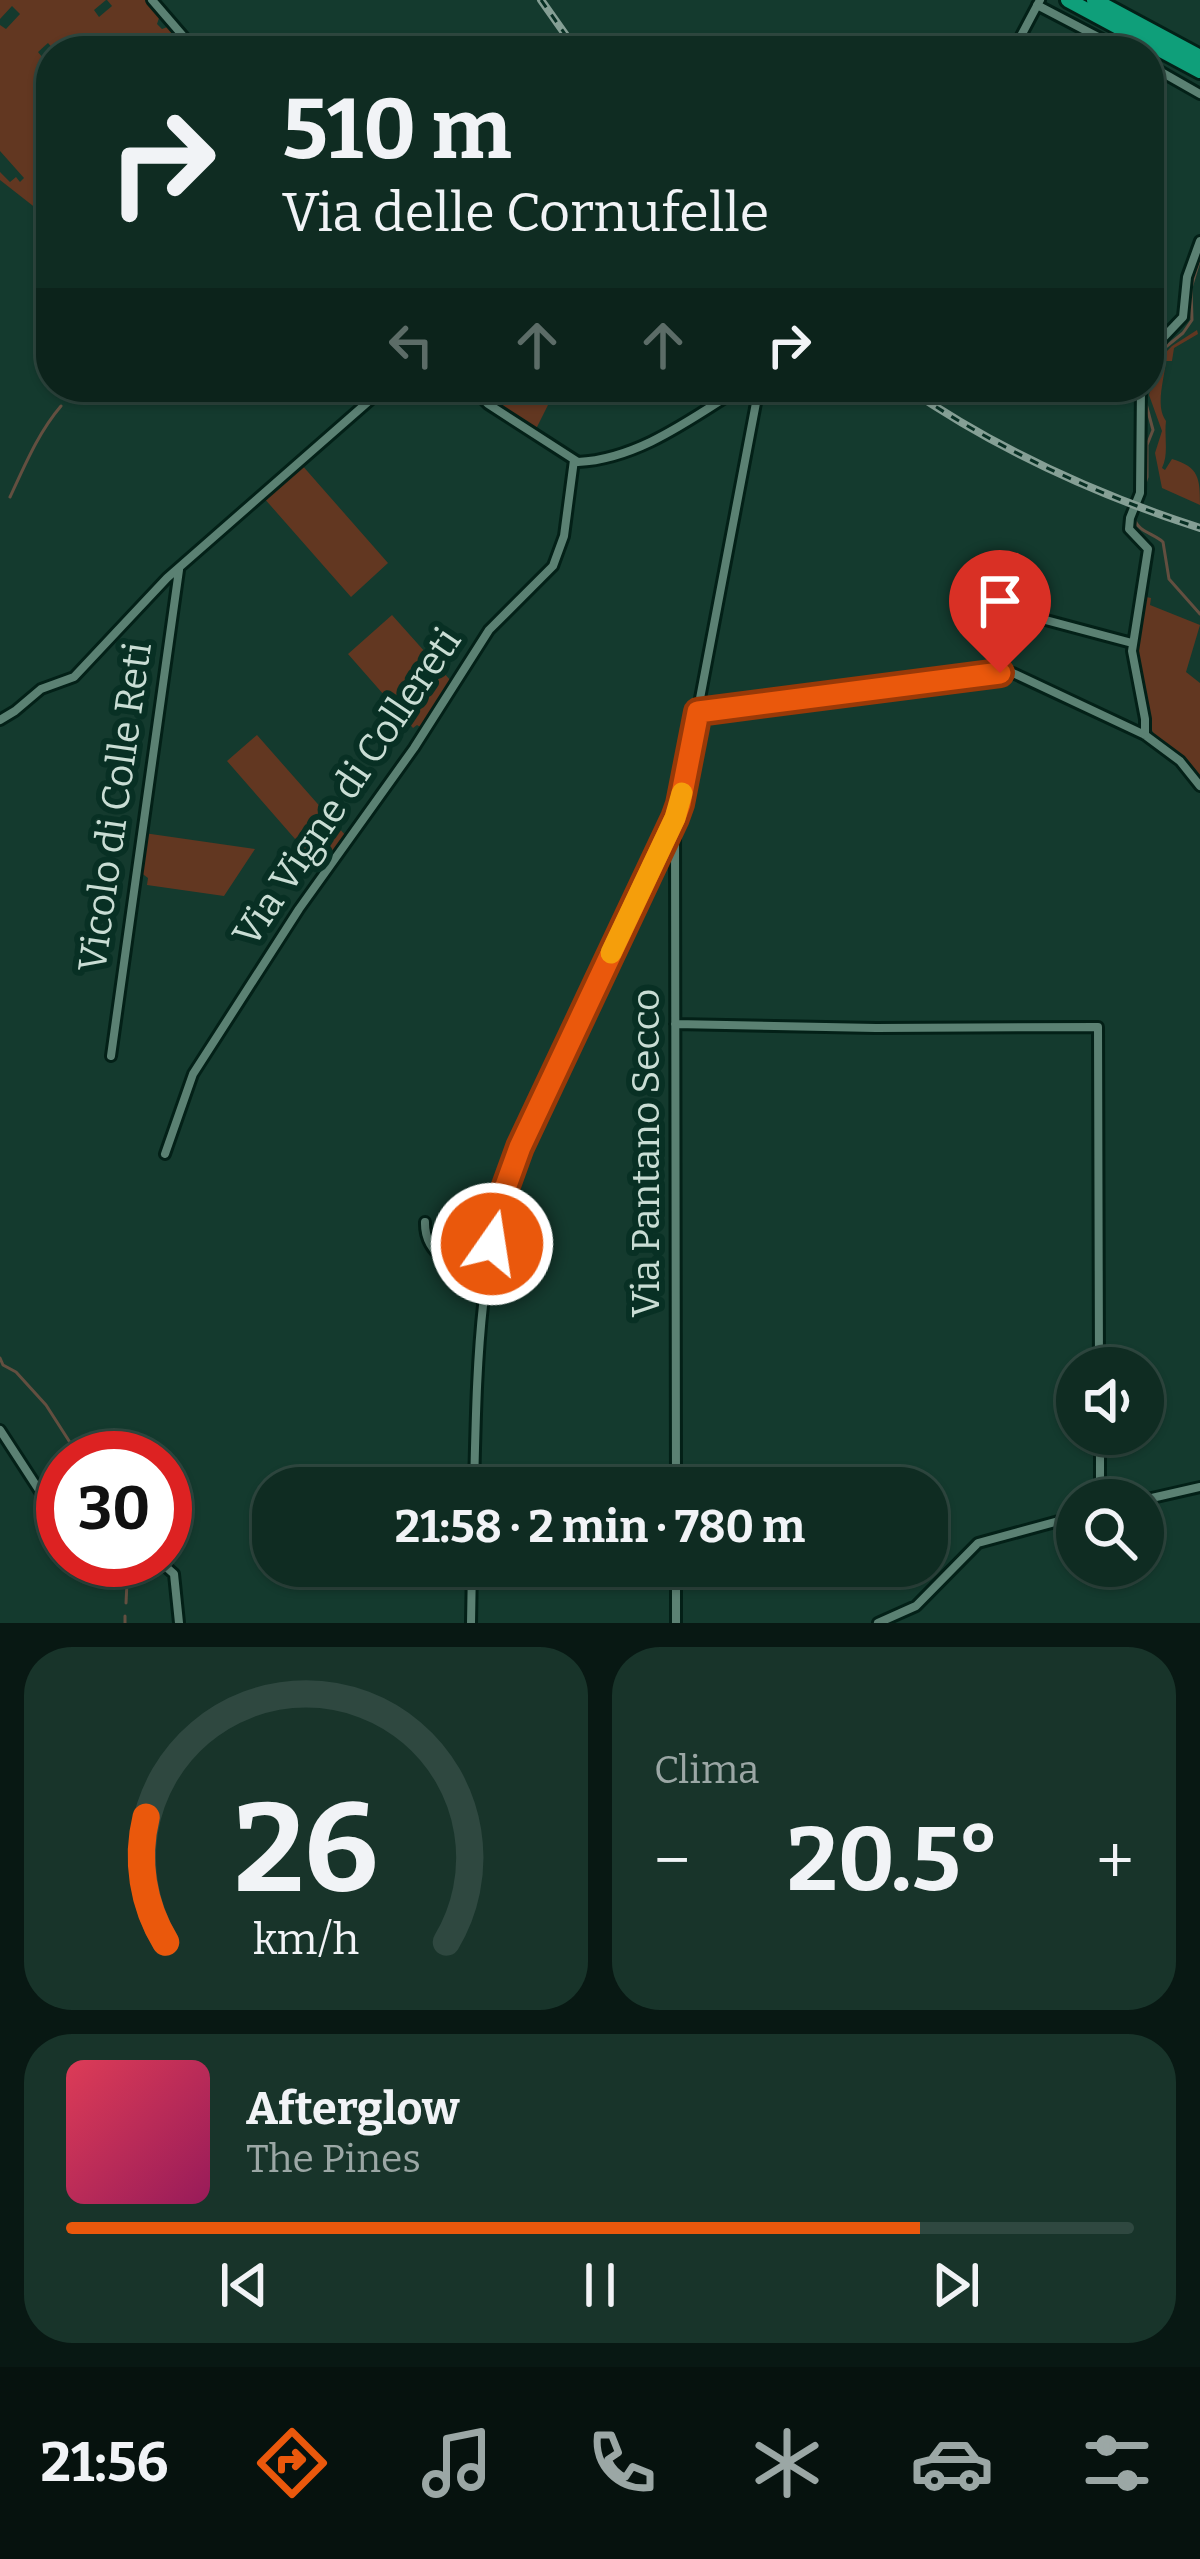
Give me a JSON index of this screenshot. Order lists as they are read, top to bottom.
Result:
{
  "streets": {
    "street": ["Via Vigne di Collereti", "Vicolo di Colle Reti", "Via Pantano Secco"]
  },
  "page": {
    "turn": ["510 m", "Via delle Cornufelle"],
    "limit": "30",
    "trip": "21:58 · 2 min · 780 m",
    "tile": "Clima",
    "heat": ["−", "20.5°", "+"],
    "song": ["Afterglow", "The Pines"],
    "tabs": "21:56",
    "gauge": ["26", "km/h"]
  }
}
